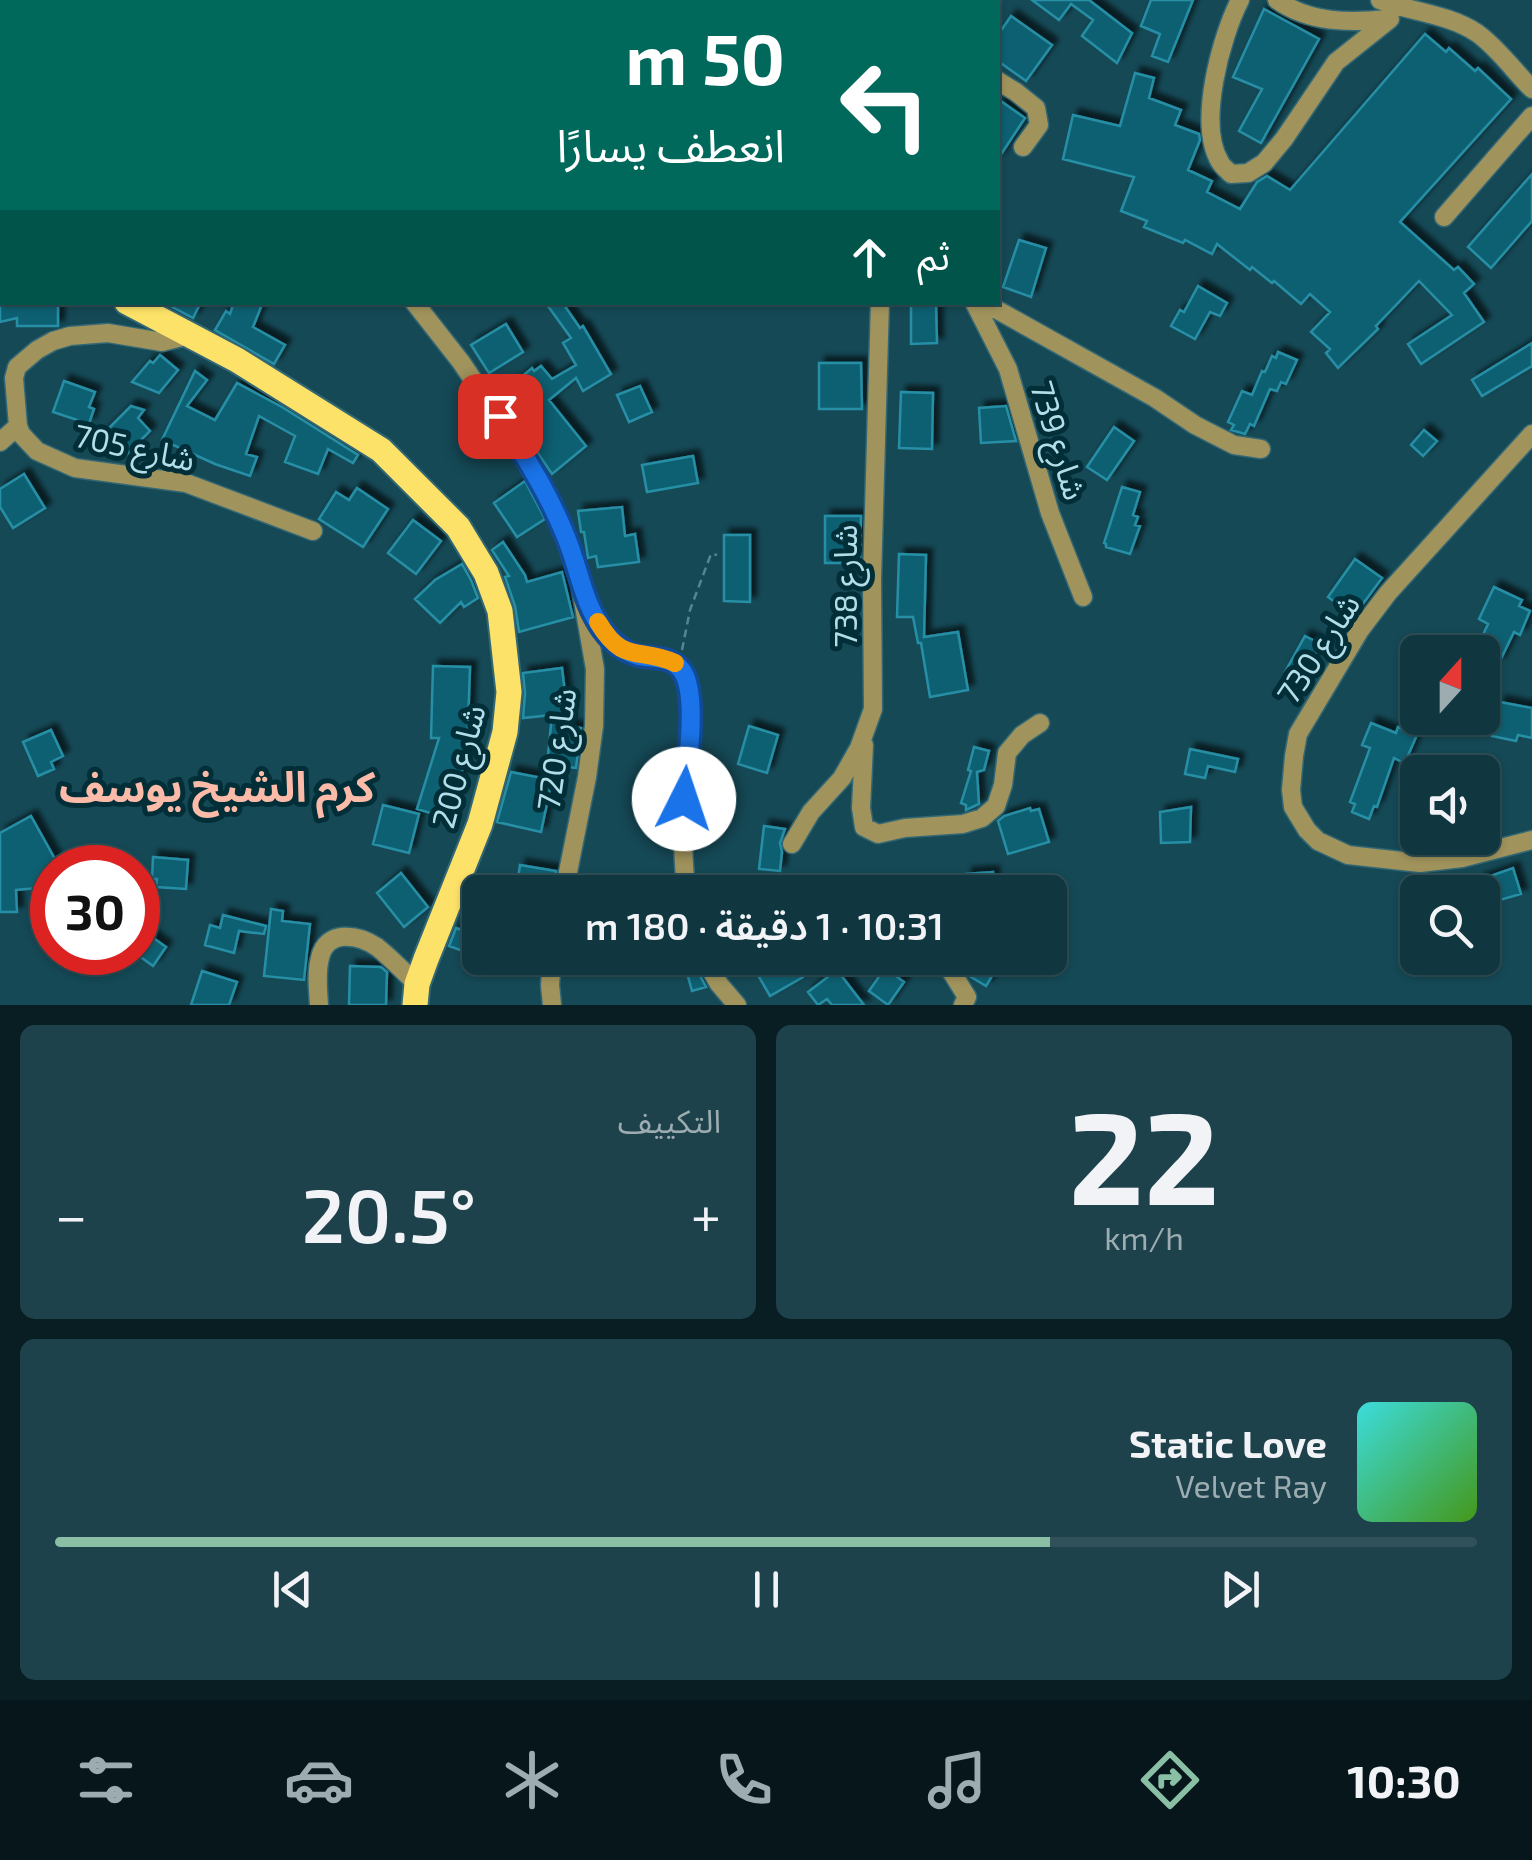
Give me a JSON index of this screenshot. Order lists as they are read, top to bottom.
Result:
{
  "streets": {
    "main road": ["شارع 200"],
    "street": [
      "شارع 739",
      "شارع 705",
      "شارع 738",
      "شارع 730",
      "شارع 720"
    ]
  },
  "districts": ["كرم الشيخ يوسف"],
  "north": "top",
  "page": {
    "turn": ["50 m", "انعطف يسارًا"],
    "then": "ثم",
    "limit": "30",
    "trip": "10:31 · 1 دقيقة · 180 m",
    "tile": [
      ["22", "km/h"],
      "التكييف"
    ],
    "heat": ["−", "20.5°", "+"],
    "song": ["Static Love", "Velvet Ray"],
    "tabs": "10:30"
  }
}
